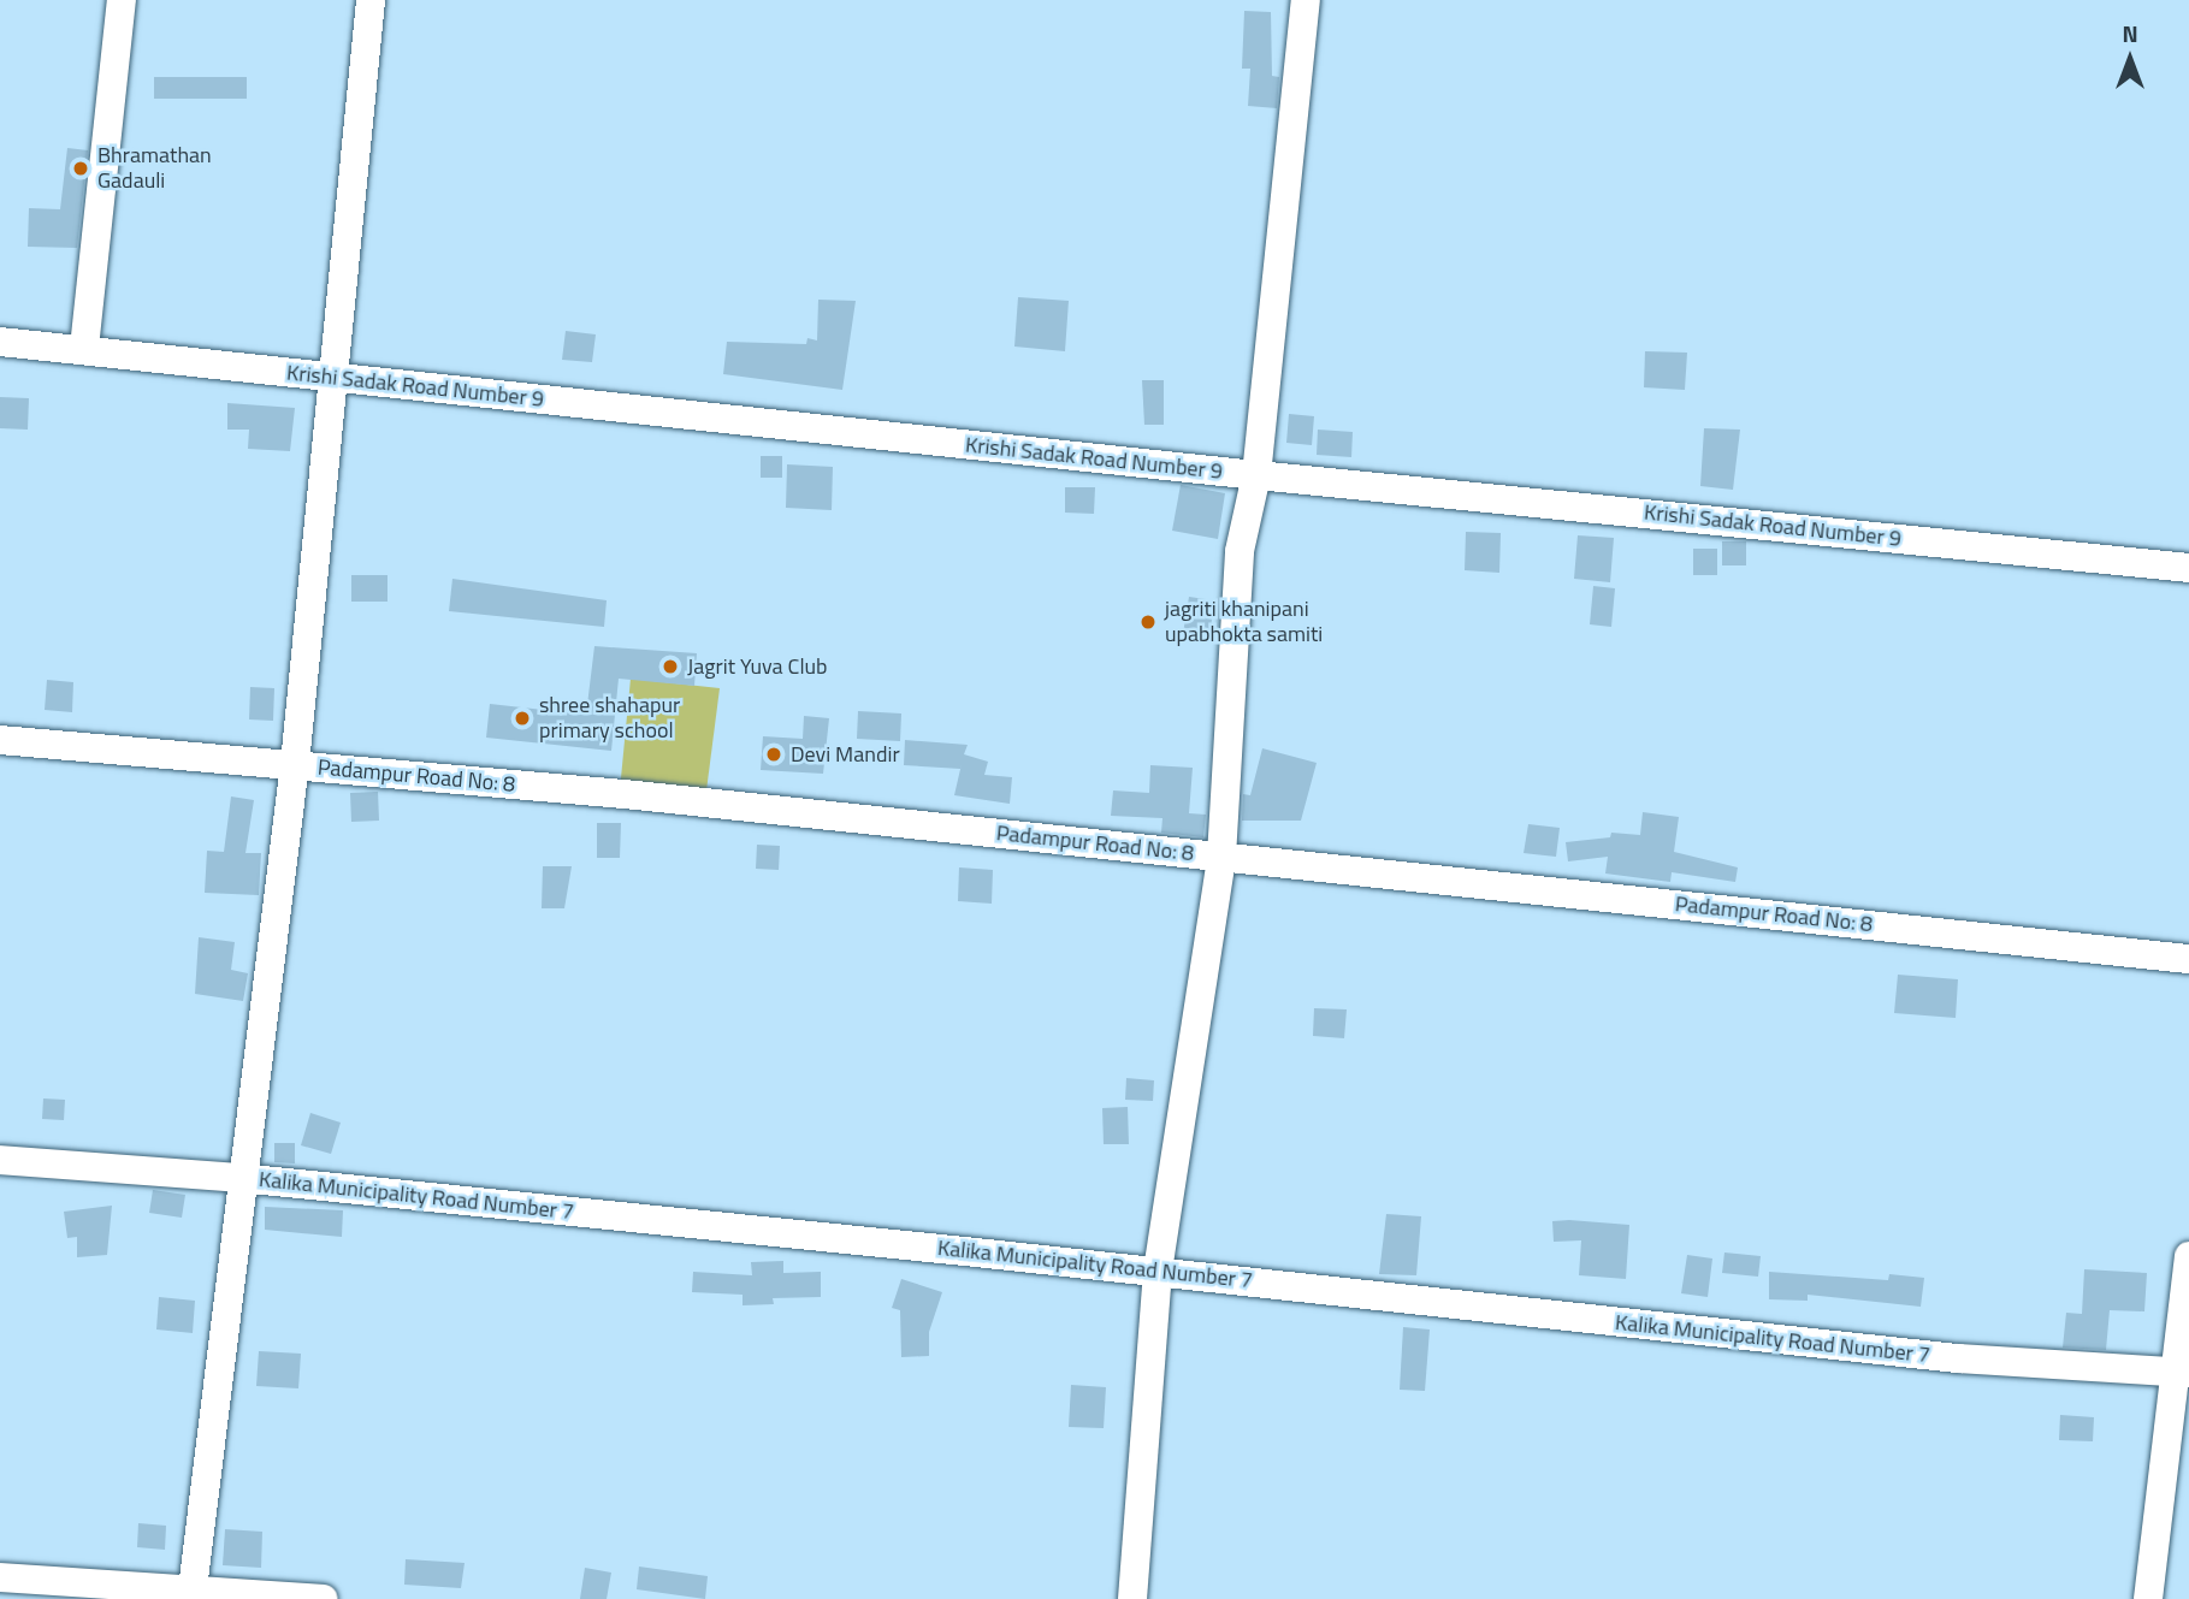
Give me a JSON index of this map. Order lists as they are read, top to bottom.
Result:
{
  "streets": {
    "street": ["Krishi Sadak Road Number 9", "Padampur Road No: 8", "Kalika Municipality Road Number 7"]
  },
  "places": [
    "Bhramathan Gadauli",
    "jagriti khanipani upabhokta samiti",
    "Jagrit Yuva Club",
    "shree shahapur primary school",
    "Devi Mandir"
  ],
  "north": "top"
}
